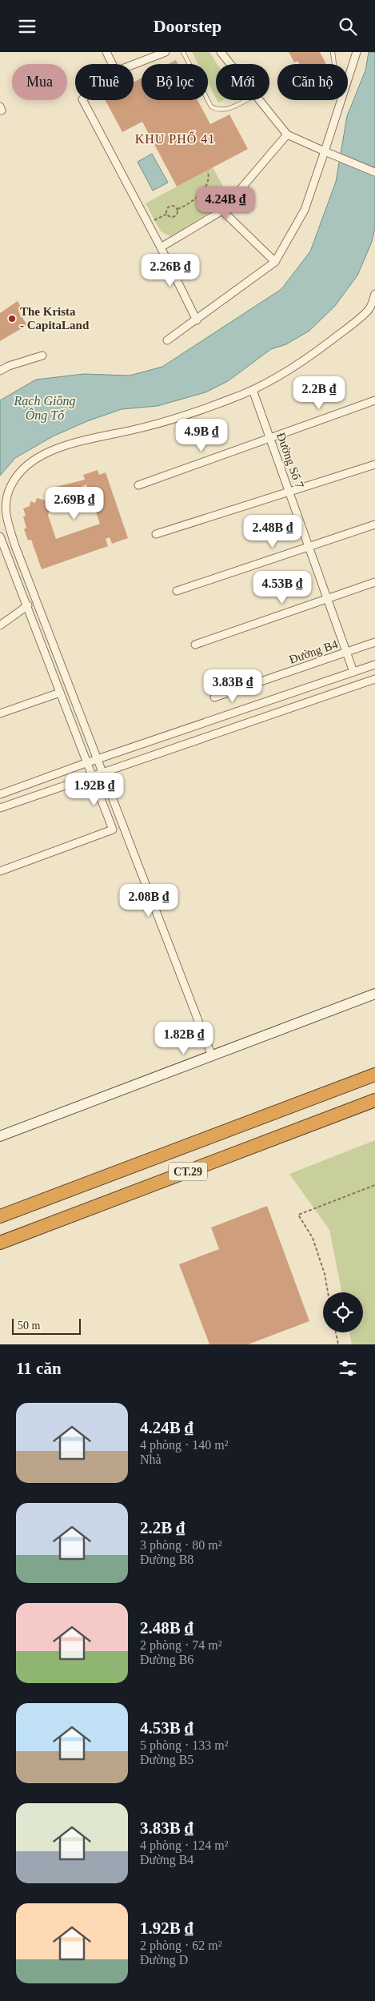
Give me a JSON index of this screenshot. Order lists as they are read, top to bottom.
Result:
{
  "streets": {
    "highway": ["CT.29"],
    "street": ["Đường Số 7", "Đường B4"]
  },
  "crossings": [
    ["Đường Số 7", "Đường B4"]
  ],
  "districts": ["KHU PHỐ 41"],
  "water": ["Rạch Giồng Ông Tố"],
  "places": ["The Krista - CapitaLand"],
  "scale_bar": "50 m",
  "page": {
    "header": "Doorstep",
    "chip": [
      "Mua",
      "Thuê",
      "Bộ lọc",
      "Mới",
      "Căn hộ"
    ],
    "price": [
      "4.24B ₫",
      "2.26B ₫",
      "2.2B ₫",
      "4.9B ₫",
      "2.69B ₫",
      "2.48B ₫",
      "4.53B ₫",
      "3.83B ₫",
      "1.92B ₫",
      "2.08B ₫",
      "1.82B ₫"
    ],
    "scale": "50 m",
    "heading": "11 căn",
    "list": [
      {
        "name": "4.24B ₫",
        "note": "4 phòng · 140 m² · Nhà"
      },
      {
        "name": "2.2B ₫",
        "note": "3 phòng · 80 m² · Đường B8"
      },
      {
        "name": "2.48B ₫",
        "note": "2 phòng · 74 m² · Đường B6"
      },
      {
        "name": "4.53B ₫",
        "note": "5 phòng · 133 m² · Đường B5"
      },
      {
        "name": "3.83B ₫",
        "note": "4 phòng · 124 m² · Đường B4"
      },
      {
        "name": "1.92B ₫",
        "note": "2 phòng · 62 m² · Đường D"
      }
    ]
  }
}
